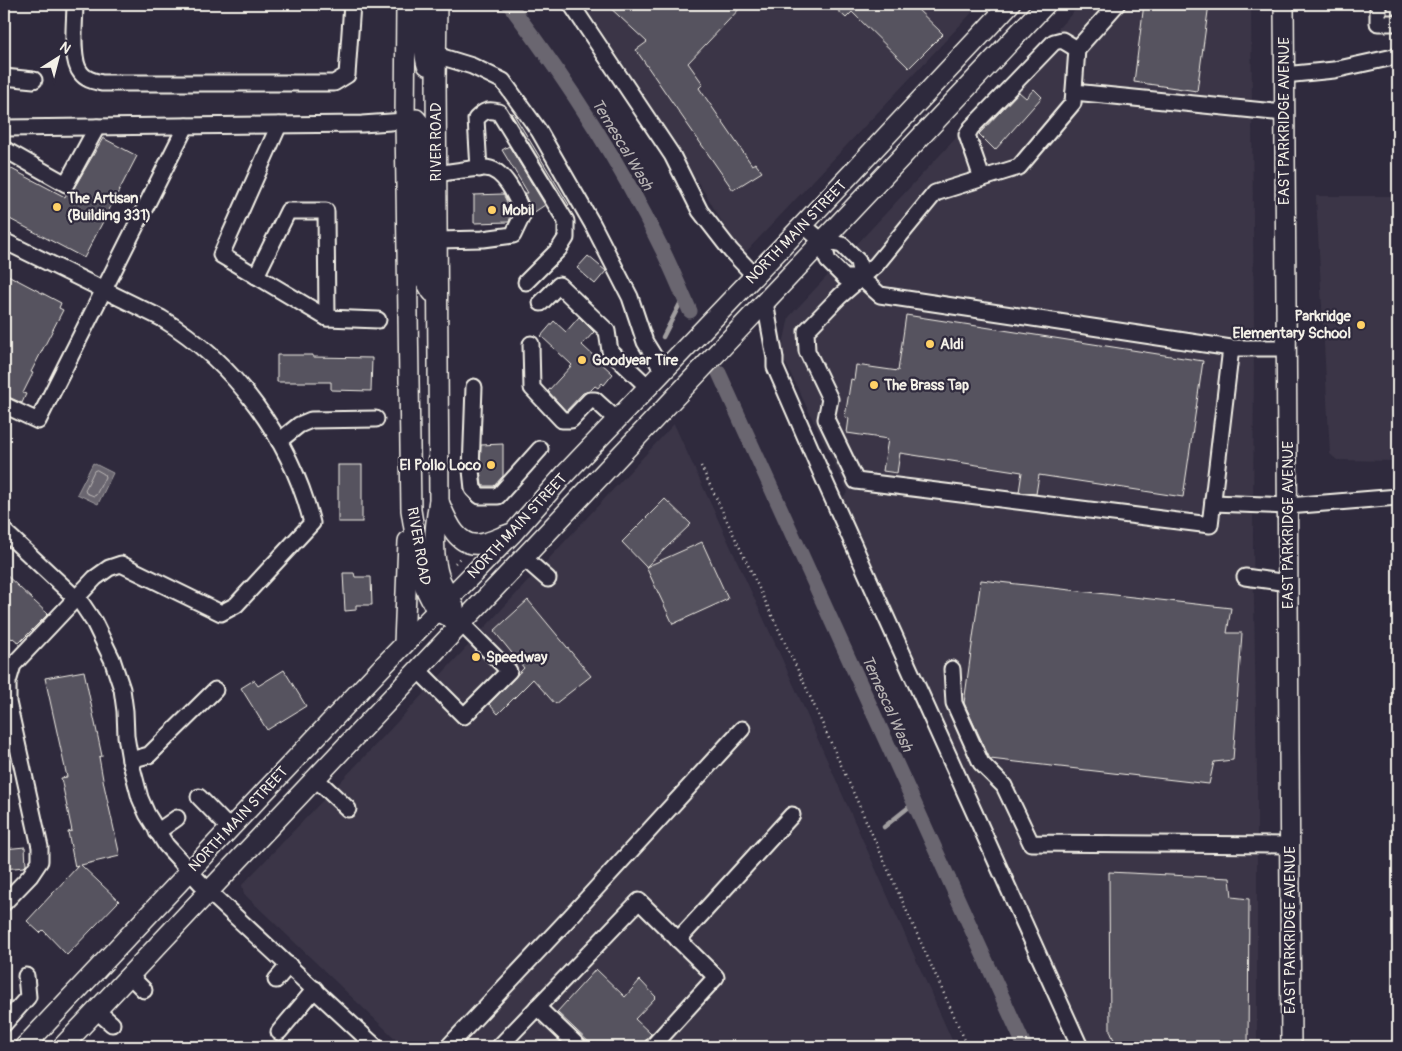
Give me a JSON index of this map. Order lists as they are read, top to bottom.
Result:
{
  "streets": {
    "main road": ["EAST PARKRIDGE AVENUE", "RIVER ROAD", "NORTH MAIN STREET"]
  },
  "crossings": [
    ["RIVER ROAD", "NORTH MAIN STREET"]
  ],
  "water": ["Temescal Wash"],
  "places": [
    "The Artisan (Building 331)",
    "Mobil",
    "Parkridge Elementary School",
    "Aldi",
    "Goodyear Tire",
    "The Brass Tap",
    "El Pollo Loco",
    "Speedway"
  ],
  "north": "top right"
}
